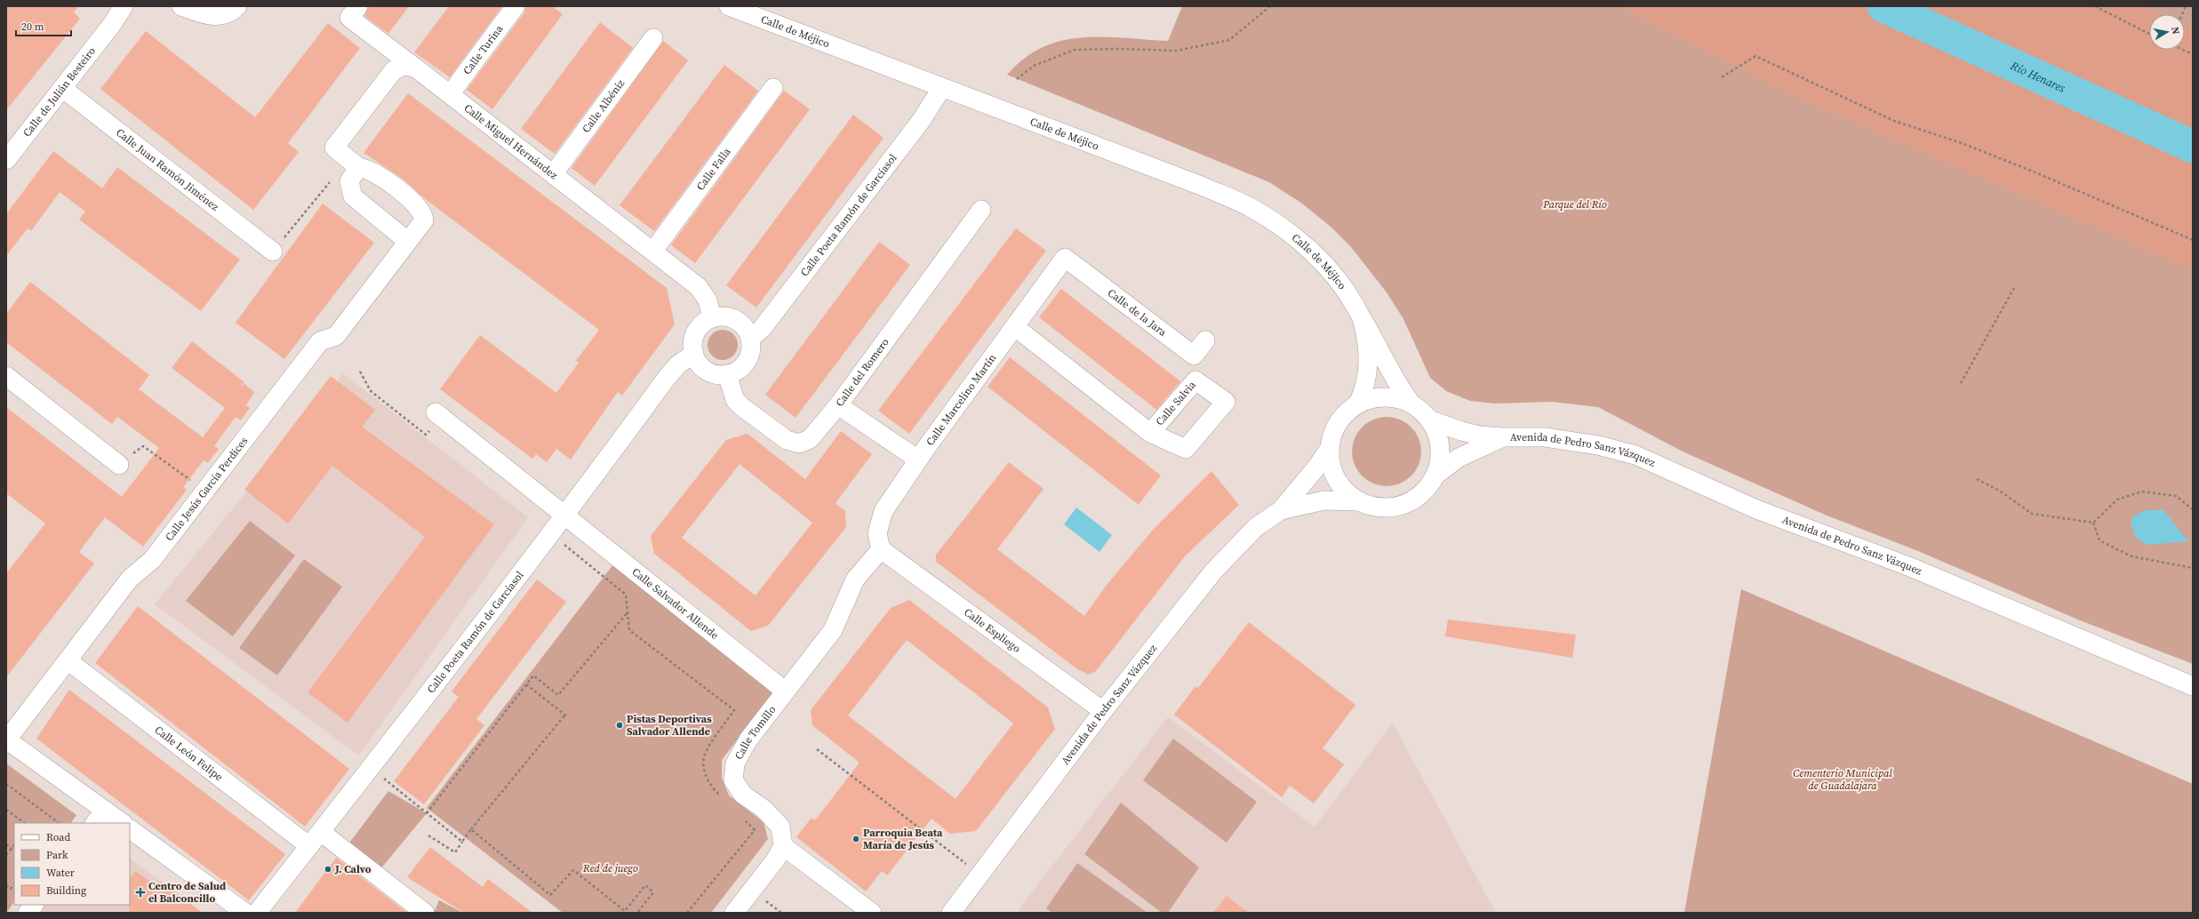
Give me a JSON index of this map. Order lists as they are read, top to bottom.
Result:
{
  "streets": {
    "street": [
      "Calle de Méjico",
      "Calle Turina",
      "Calle de Julián Besteiro",
      "Calle Albéniz",
      "Calle Miguel Hernández",
      "Calle Falla",
      "Calle Juan Ramón Jiménez",
      "Calle Poeta Ramón de Garcíasol",
      "Calle de la Jara",
      "Calle del Romero",
      "Calle Marcelino Martín",
      "Calle Salvia",
      "Avenida de Pedro Sanz Vázquez",
      "Calle Jesús García Perdices",
      "Calle Salvador Allende",
      "Calle Espliego",
      "Calle Tomillo",
      "Calle León Felipe"
    ]
  },
  "crossings": [
    ["Calle de Méjico", "Calle Poeta Ramón de Garcíasol"],
    ["Calle de Méjico", "Avenida de Pedro Sanz Vázquez"],
    ["Calle Turina", "Calle Miguel Hernández"],
    ["Calle de Julián Besteiro", "Calle Juan Ramón Jiménez"],
    ["Calle Albéniz", "Calle Miguel Hernández"],
    ["Calle Miguel Hernández", "Calle Falla"],
    ["Calle Miguel Hernández", "Calle Poeta Ramón de Garcíasol"],
    ["Calle Miguel Hernández", "Calle del Romero"],
    ["Calle Poeta Ramón de Garcíasol", "Calle del Romero"],
    ["Calle Poeta Ramón de Garcíasol", "Calle Salvador Allende"],
    ["Calle Poeta Ramón de Garcíasol", "Calle León Felipe"],
    ["Calle de la Jara", "Calle Marcelino Martín"],
    ["Calle Marcelino Martín", "Calle Salvia"],
    ["Calle Marcelino Martín", "Calle Espliego"],
    ["Calle Marcelino Martín", "Calle Tomillo"],
    ["Avenida de Pedro Sanz Vázquez", "Calle Espliego"],
    ["Calle Jesús García Perdices", "Calle León Felipe"],
    ["Calle Salvador Allende", "Calle Tomillo"],
    ["Calle Espliego", "Calle Tomillo"]
  ],
  "water": ["Río Henares"],
  "parks": ["Parque del Río", "Cementerio Municipal de Guadalajara", "Red de juego"],
  "places": {
    "other": ["Pistas Deportivas Salvador Allende", "Parroquia Beata María de Jesús", "J. Calvo"],
    "health": ["Centro de Salud el Balconcillo"]
  },
  "legend": [
    "Road",
    "Park",
    "Water",
    "Building"
  ],
  "scale_bar": "20 m",
  "north": "right"
}
